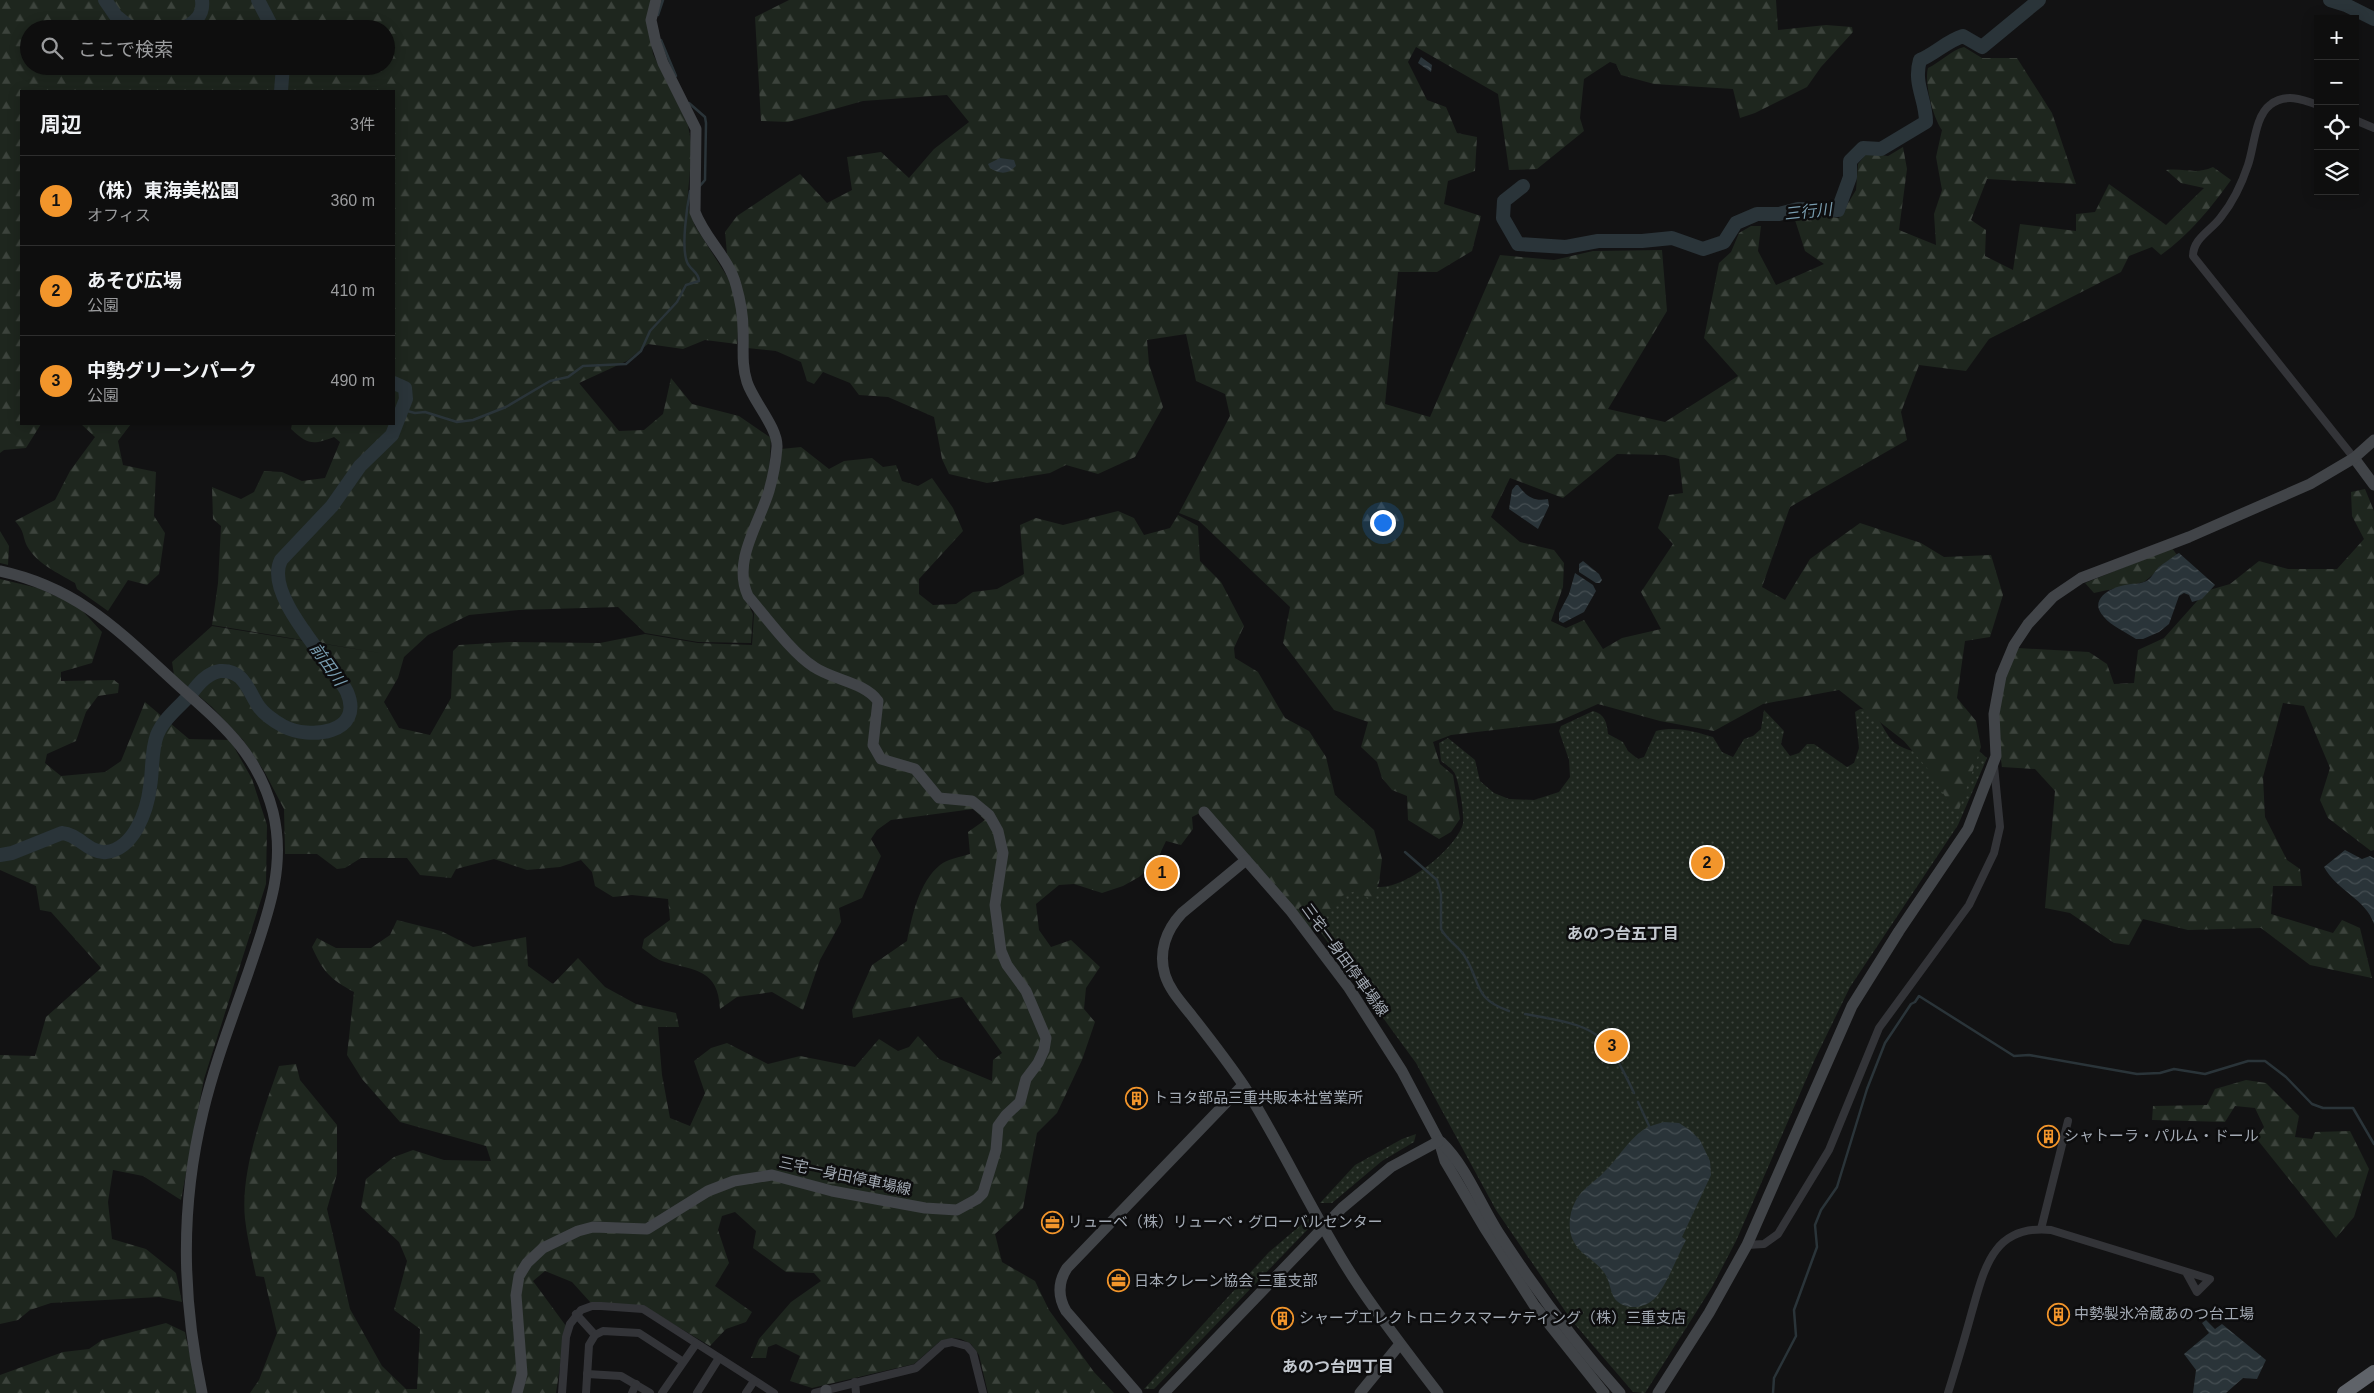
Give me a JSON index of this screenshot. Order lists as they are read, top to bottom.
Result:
{
  "streets": {
    "street": ["三宅一身田停車場線"]
  },
  "districts": ["あのつ台五丁目", "あのつ台四丁目"],
  "water": ["三行川", "前田川"],
  "places": {
    "building": [
      "トヨタ部品三重共販本社営業所",
      "シャトーラ・パルム・ドール",
      "中勢製氷冷蔵あのつ台工場",
      "シャープエレクトロニクスマーケティング（株）三重支店"
    ],
    "office": ["リューベ（株）リューベ・グローバルセンター", "日本クレーン協会 三重支部"]
  },
  "page": {
    "map_buttons": ["+", "−"],
    "search": "ここで検索",
    "heading": ["周辺", "3件"],
    "list": [
      {
        "mark": "1",
        "name": "（株）東海美松園",
        "note": "オフィス",
        "value": "360 m"
      },
      {
        "mark": "2",
        "name": "あそび広場",
        "note": "公園",
        "value": "410 m"
      },
      {
        "mark": "3",
        "name": "中勢グリーンパーク",
        "note": "公園",
        "value": "490 m"
      }
    ],
    "pins": ["2", "1", "3"]
  }
}
